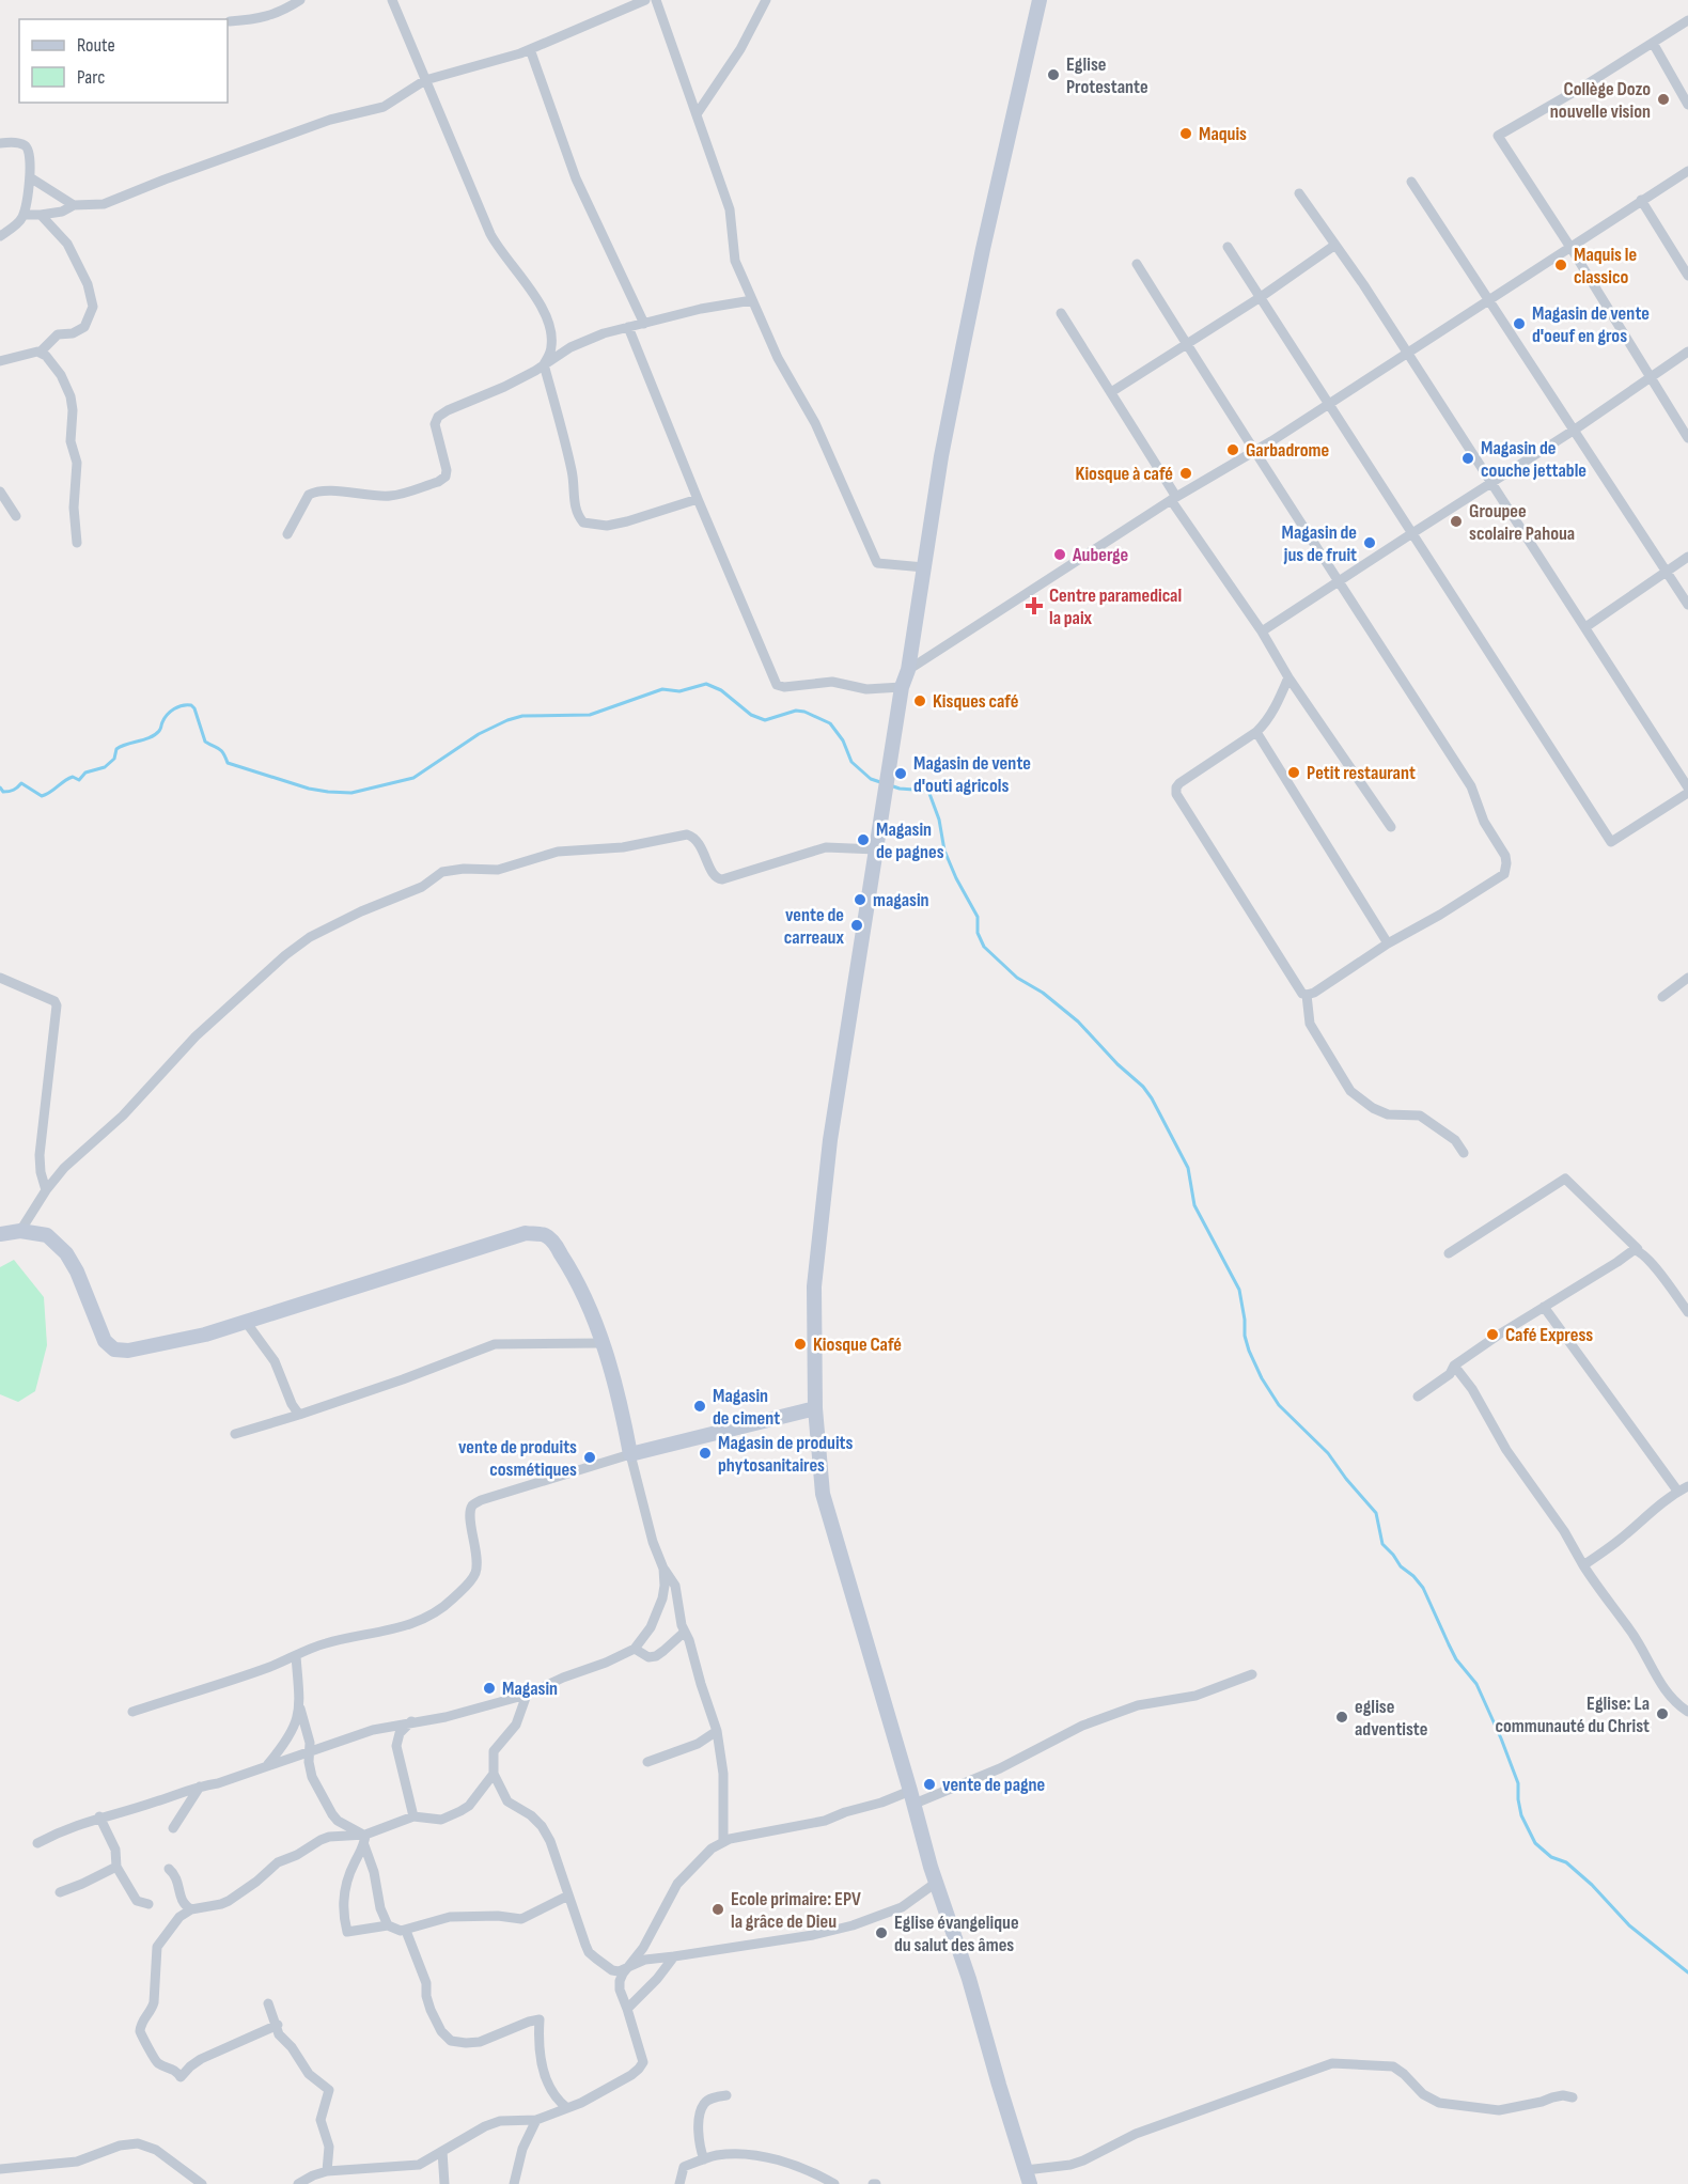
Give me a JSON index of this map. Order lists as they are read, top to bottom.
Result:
{
  "places": {
    "other": [
      "Eglise Protestante",
      "Collège Dozo nouvelle vision",
      "Maquis",
      "Maquis le classico",
      "Magasin de vente d'oeuf en gros",
      "Garbadrome",
      "Magasin de couche jettable",
      "Kiosque à café",
      "Groupee scolaire Pahoua",
      "Magasin de jus de fruit",
      "Auberge",
      "Kisques café",
      "Petit restaurant",
      "Magasin de vente d'outi agricols",
      "Magasin de pagnes",
      "magasin",
      "vente de carreaux",
      "Café Express",
      "Kiosque Café",
      "Magasin de ciment",
      "Magasin de produits phytosanitaires",
      "vente de produits cosmétiques",
      "Magasin",
      "Eglise: La communauté du Christ",
      "eglise adventiste",
      "vente de pagne",
      "Ecole primaire: EPV la grâce de Dieu",
      "Eglise évangelique du salut des âmes"
    ],
    "health": ["Centre paramedical la paix"]
  },
  "legend": ["Route", "Parc"]
}
